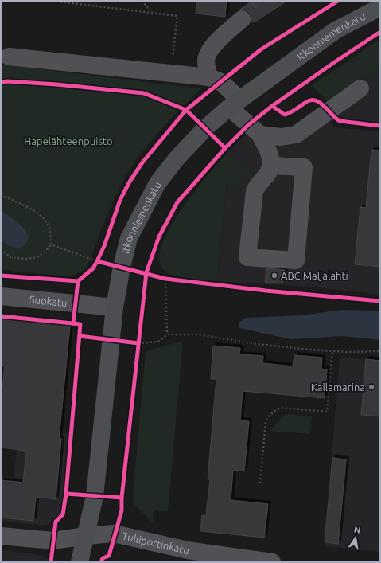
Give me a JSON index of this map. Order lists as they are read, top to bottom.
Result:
{
  "streets": {
    "main road": ["Itkonniemenkatu"],
    "street": ["Suokatu", "Tulliportinkatu"]
  },
  "crossings": [
    ["Itkonniemenkatu", "Suokatu"],
    ["Itkonniemenkatu", "Tulliportinkatu"]
  ],
  "parks": ["Hapelähteenpuisto"],
  "places": ["ABC Maljalahti", "Kallamarina"],
  "north": "top"
}
